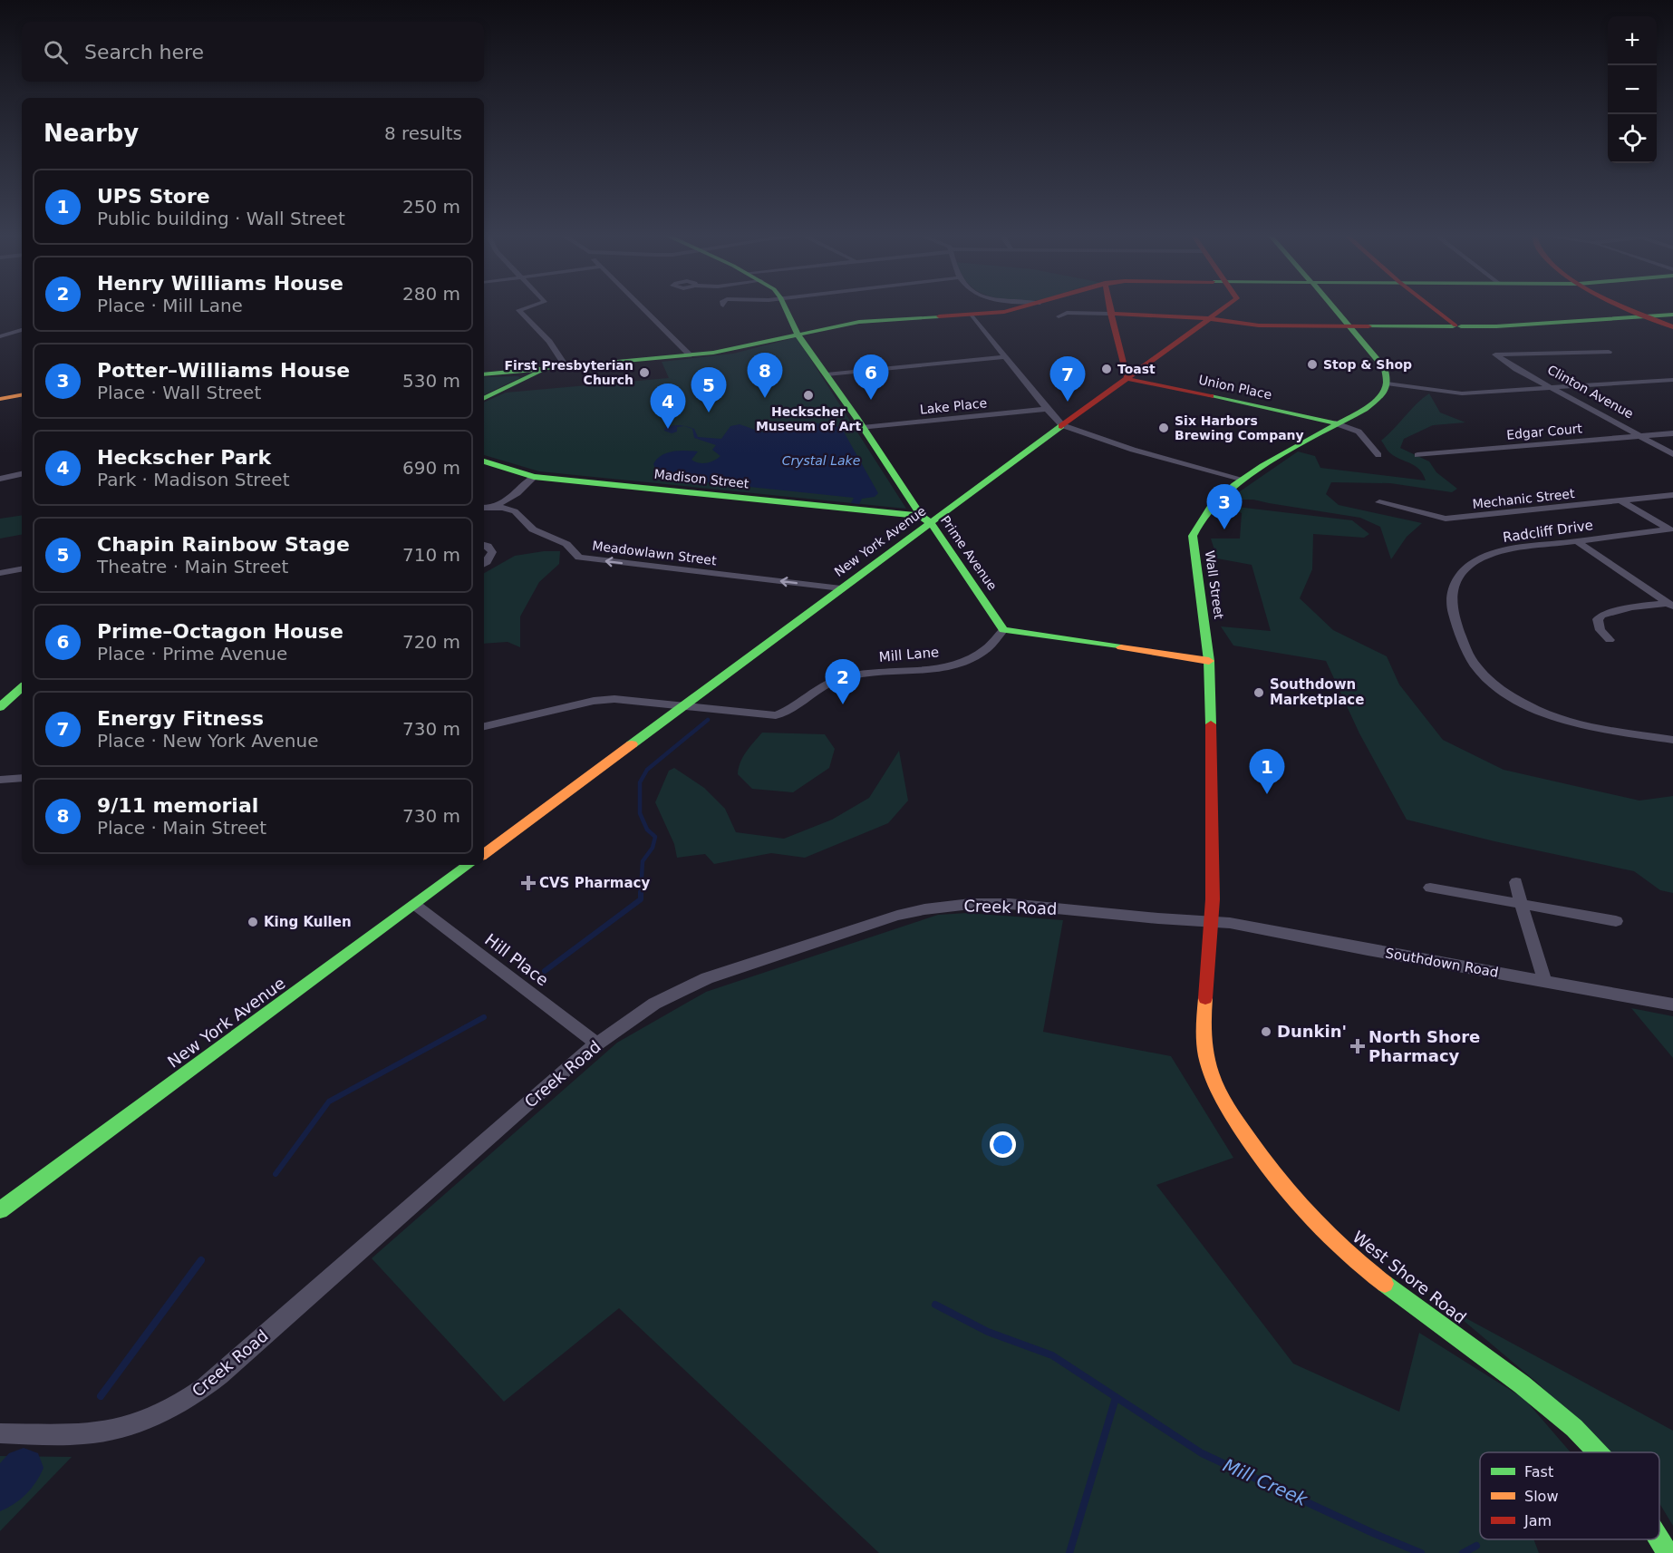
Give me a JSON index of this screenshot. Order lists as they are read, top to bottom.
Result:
{
  "streets": {
    "main road": [
      "Union Place",
      "Madison Street",
      "New York Avenue",
      "Prime Avenue",
      "Wall Street",
      "West Shore Road"
    ],
    "street": [
      "Clinton Avenue",
      "Lake Place",
      "Edgar Court",
      "Mechanic Street",
      "Radcliff Drive",
      "Meadowlawn Street",
      "Mill Lane",
      "Creek Road",
      "Hill Place",
      "Southdown Road"
    ]
  },
  "crossings": [
    ["Union Place", "New York Avenue"],
    ["Union Place", "Wall Street"],
    ["Clinton Avenue", "Edgar Court"],
    ["Lake Place", "Prime Avenue"],
    ["Madison Street", "New York Avenue"],
    ["Madison Street", "Prime Avenue"],
    ["New York Avenue", "Meadowlawn Street"],
    ["New York Avenue", "Prime Avenue"],
    ["New York Avenue", "Mill Lane"],
    ["New York Avenue", "Hill Place"],
    ["Prime Avenue", "Mill Lane"],
    ["Wall Street", "Creek Road"],
    ["Wall Street", "Southdown Road"],
    ["Wall Street", "West Shore Road"],
    ["Creek Road", "Hill Place"],
    ["Creek Road", "Southdown Road"],
    ["Creek Road", "West Shore Road"],
    ["Southdown Road", "West Shore Road"]
  ],
  "one_way": ["Meadowlawn Street"],
  "water": ["Crystal Lake", "Mill Creek"],
  "places": {
    "other": [
      "Stop & Shop",
      "Toast",
      "First Presbyterian Church",
      "Heckscher Museum of Art",
      "Six Harbors Brewing Company",
      "Southdown Marketplace",
      "King Kullen",
      "Dunkin'"
    ],
    "health": ["CVS Pharmacy", "North Shore Pharmacy"]
  },
  "legend": ["Fast", "Slow", "Jam"],
  "page": {
    "map_buttons": ["+", "−"],
    "search": "Search here",
    "heading": ["Nearby", "8 results"],
    "list": [
      {
        "mark": "1",
        "name": "UPS Store",
        "note": "Public building · Wall Street",
        "value": "250 m"
      },
      {
        "mark": "2",
        "name": "Henry Williams House",
        "note": "Place · Mill Lane",
        "value": "280 m"
      },
      {
        "mark": "3",
        "name": "Potter–Williams House",
        "note": "Place · Wall Street",
        "value": "530 m"
      },
      {
        "mark": "4",
        "name": "Heckscher Park",
        "note": "Park · Madison Street",
        "value": "690 m"
      },
      {
        "mark": "5",
        "name": "Chapin Rainbow Stage",
        "note": "Theatre · Main Street",
        "value": "710 m"
      },
      {
        "mark": "6",
        "name": "Prime–Octagon House",
        "note": "Place · Prime Avenue",
        "value": "720 m"
      },
      {
        "mark": "7",
        "name": "Energy Fitness",
        "note": "Place · New York Avenue",
        "value": "730 m"
      },
      {
        "mark": "8",
        "name": "9/11 memorial",
        "note": "Place · Main Street",
        "value": "730 m"
      }
    ],
    "pins": [
      "8",
      "6",
      "7",
      "5",
      "4",
      "3",
      "2",
      "1"
    ]
  }
}
